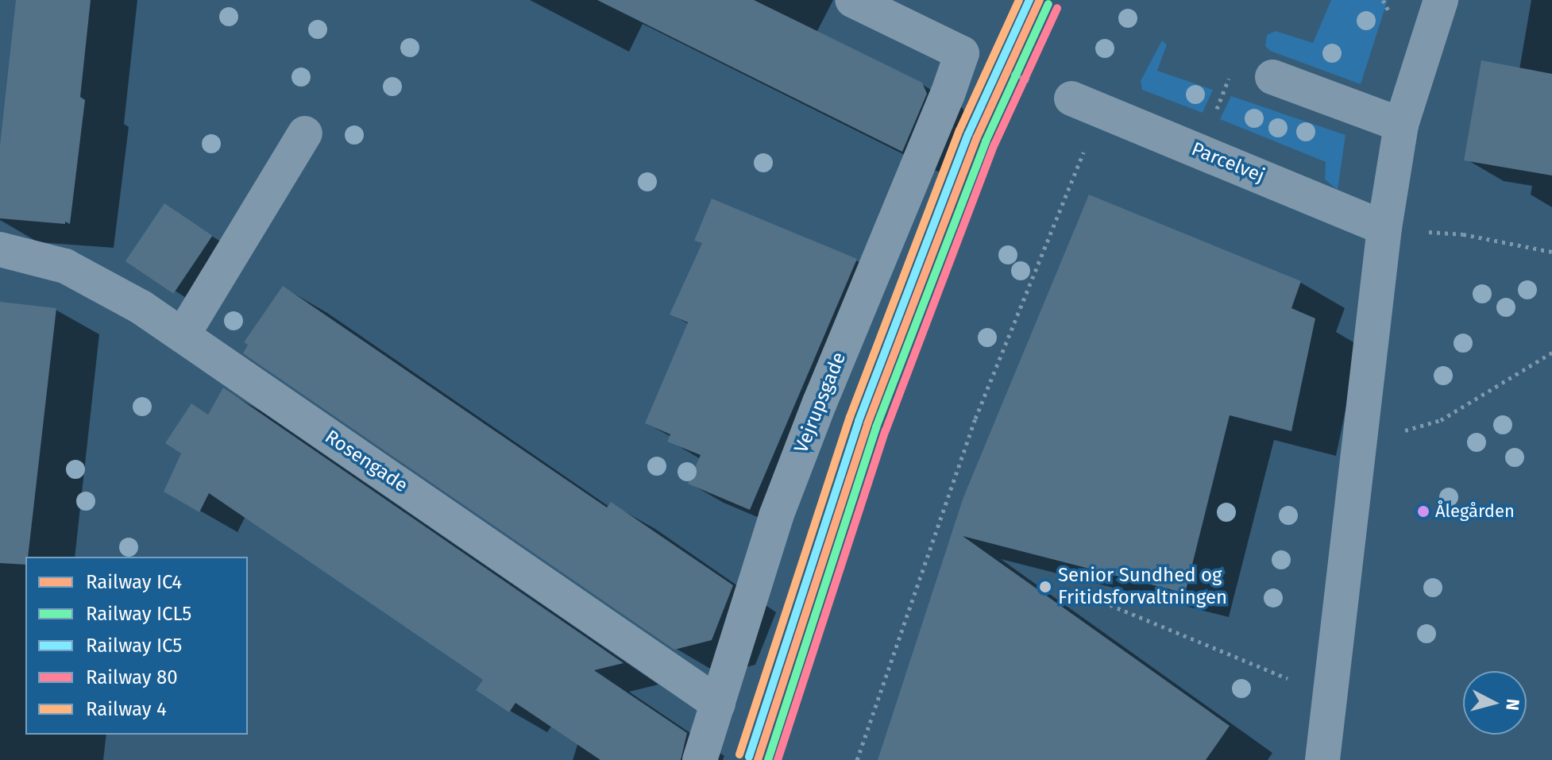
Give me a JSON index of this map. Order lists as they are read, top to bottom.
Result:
{
  "streets": {
    "street": ["Parcelvej", "Vejrupsgade", "Rosengade"]
  },
  "crossings": [
    ["Vejrupsgade", "Rosengade"]
  ],
  "places": ["Ålegården", "Senior Sundhed og Fritidsforvaltningen"],
  "lines": [
    "rail line IC4",
    "rail line IC5",
    "rail line 4",
    "rail line ICL5",
    "rail line 80"
  ],
  "legend": [
    "Railway IC4",
    "Railway ICL5",
    "Railway IC5",
    "Railway 80",
    "Railway 4"
  ],
  "north": "right"
}
